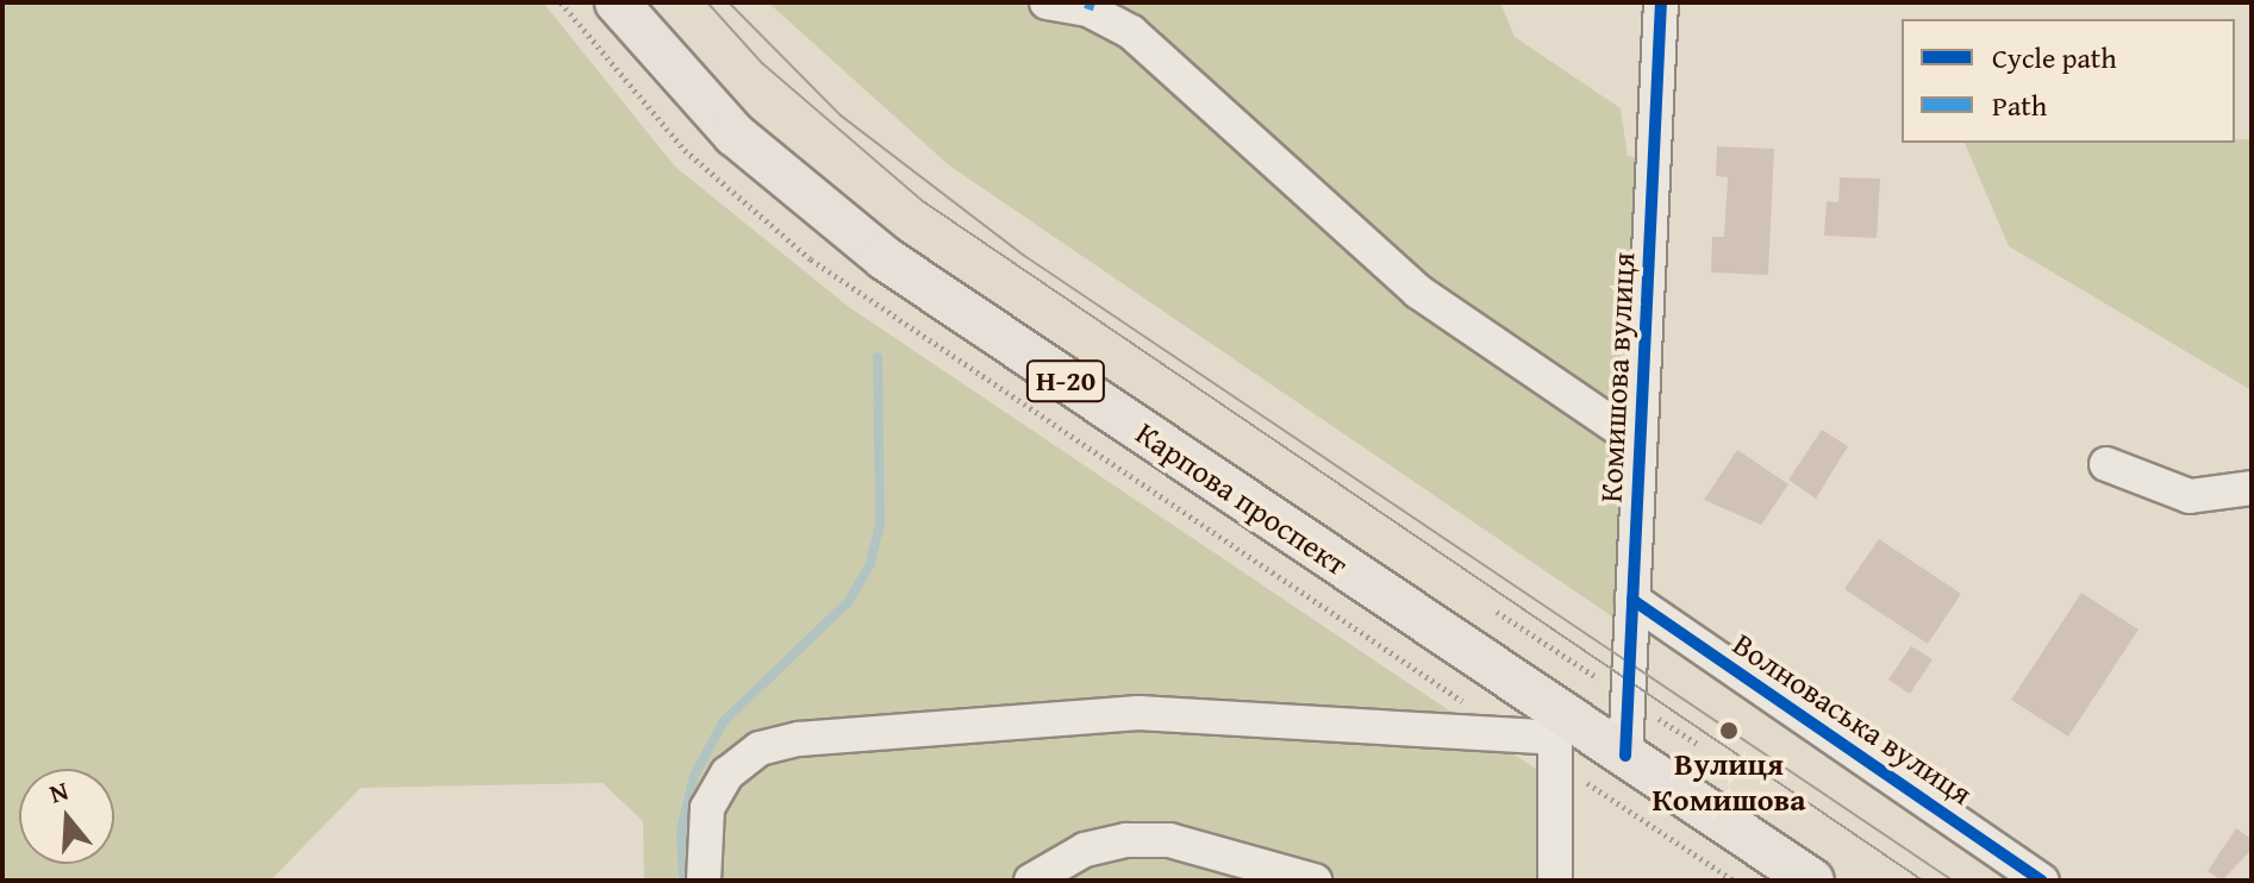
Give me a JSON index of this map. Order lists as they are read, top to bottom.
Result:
{
  "streets": {
    "main road": ["Н-20", "Карпова проспект"],
    "street": ["Комишова вулиця", "Волноваська вулиця"]
  },
  "crossings": [
    ["Комишова вулиця", "Карпова проспект"],
    ["Комишова вулиця", "Волноваська вулиця"]
  ],
  "places": ["Вулиця Комишова"],
  "legend": ["Cycle path", "Path"],
  "north": "top"
}
